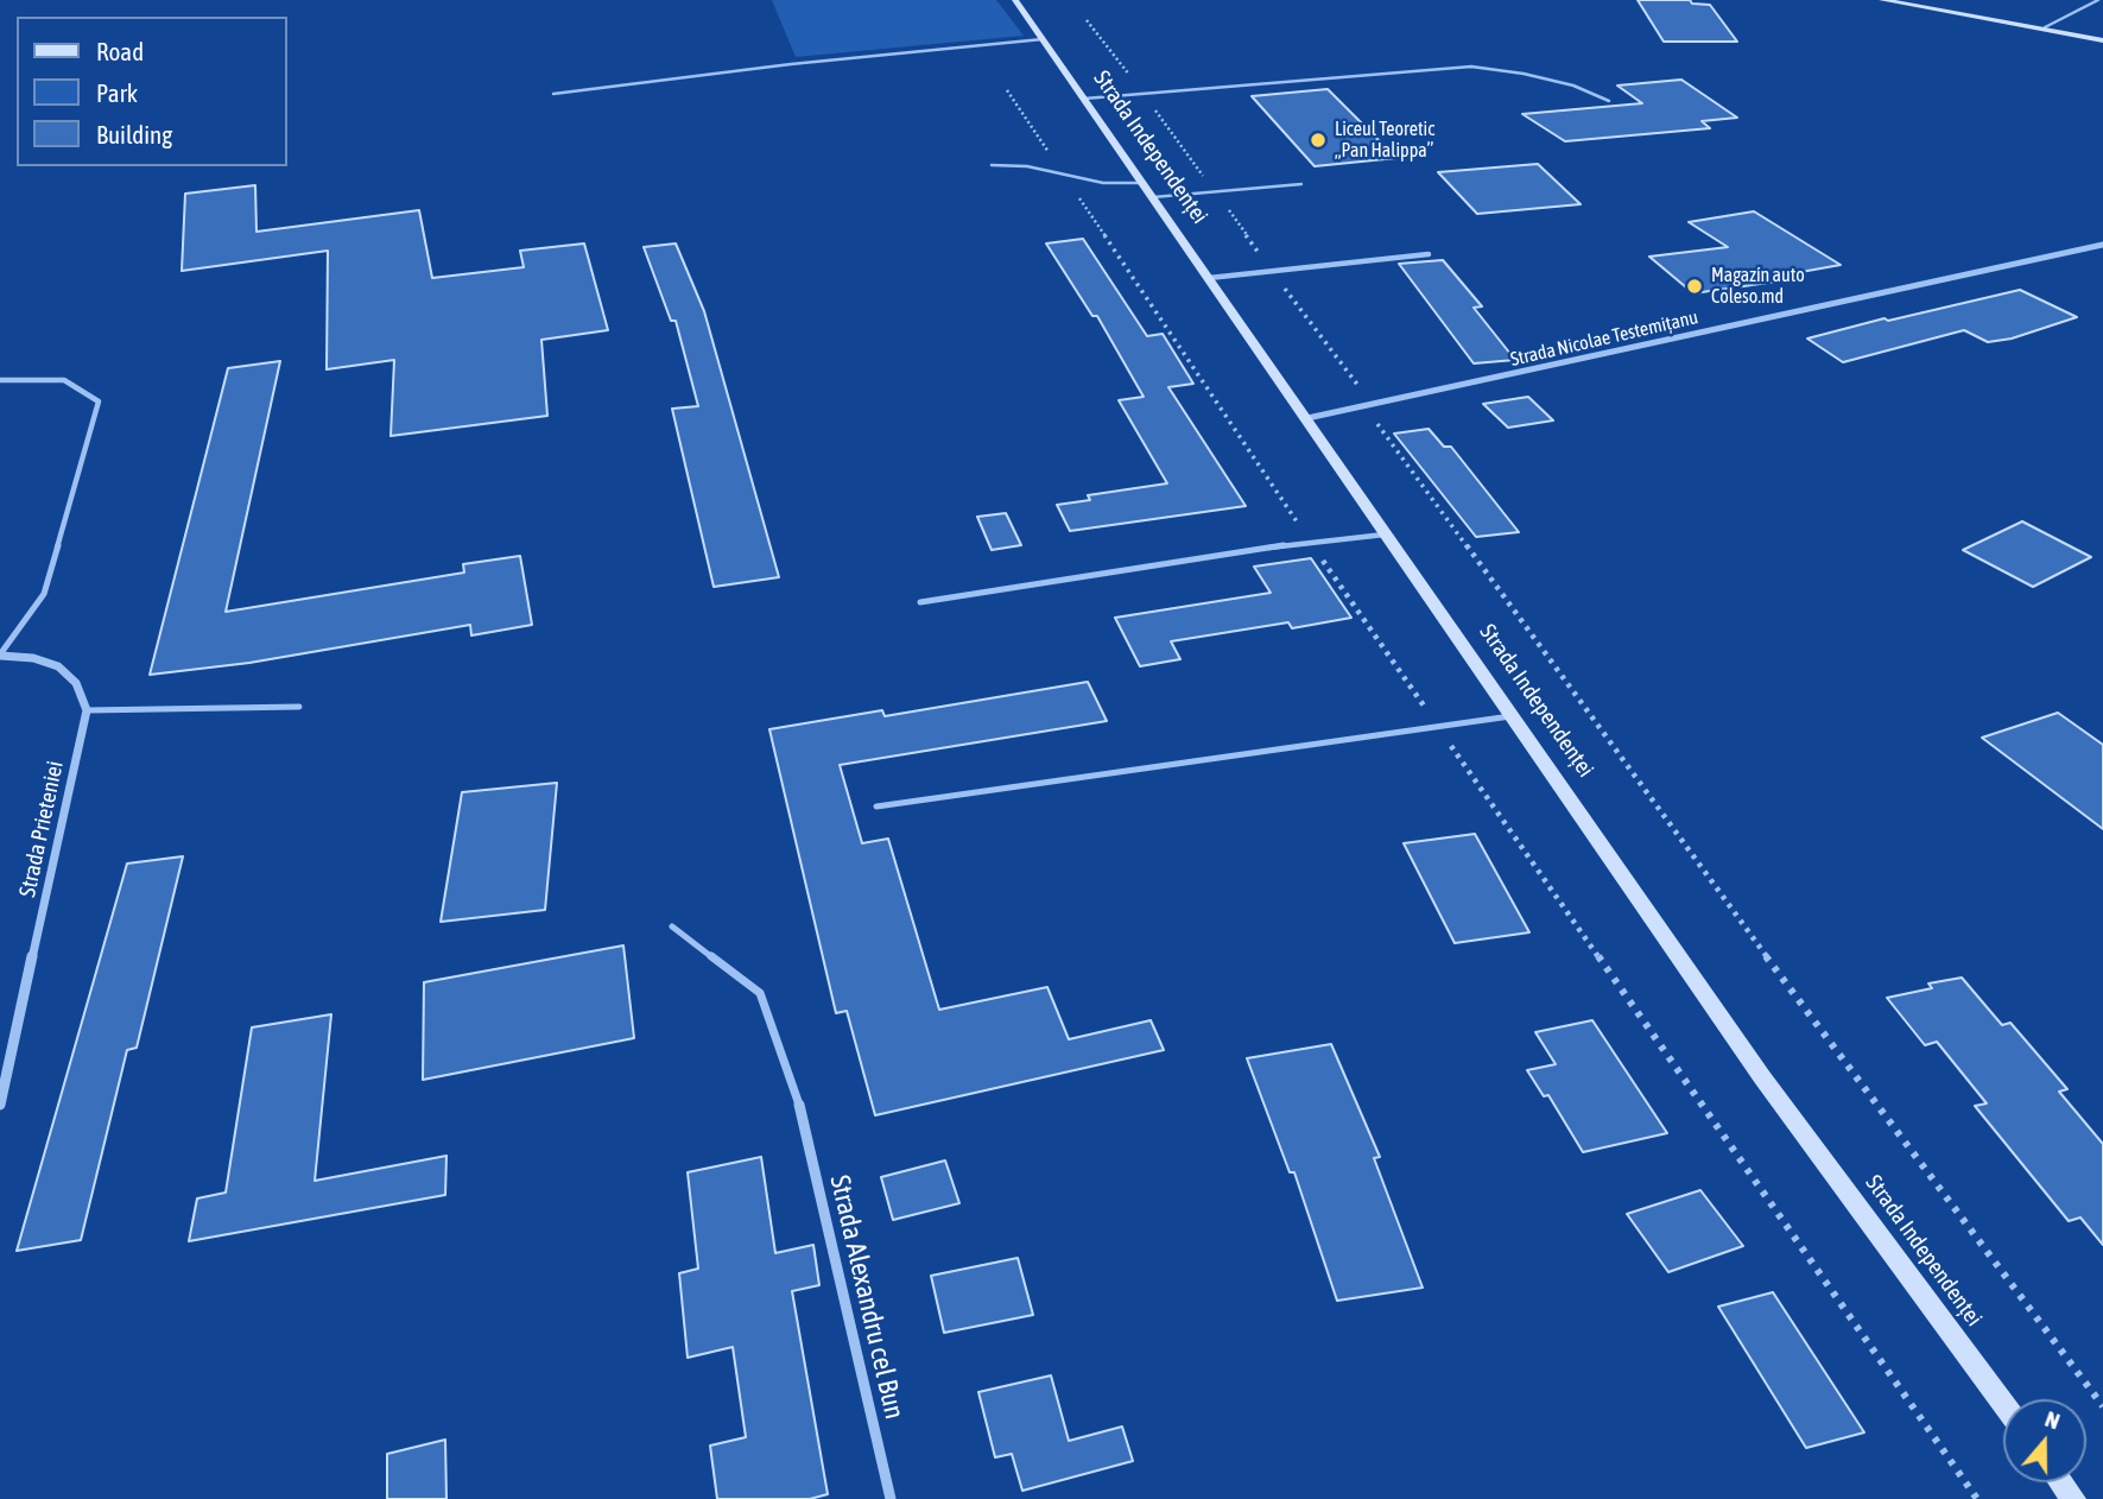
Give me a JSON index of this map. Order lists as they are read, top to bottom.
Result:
{
  "streets": {
    "main road": ["Strada Independenței"],
    "street": ["Strada Nicolae Testemițanu", "Strada Prieteniei", "Strada Alexandru cel Bun"]
  },
  "crossings": [
    ["Strada Independenței", "Strada Nicolae Testemițanu"]
  ],
  "places": ["Liceul Teoretic „Pan Halippa”", "Magazín auto Coleso.md"],
  "legend": ["Road", "Park", "Building"],
  "north": "top"
}
